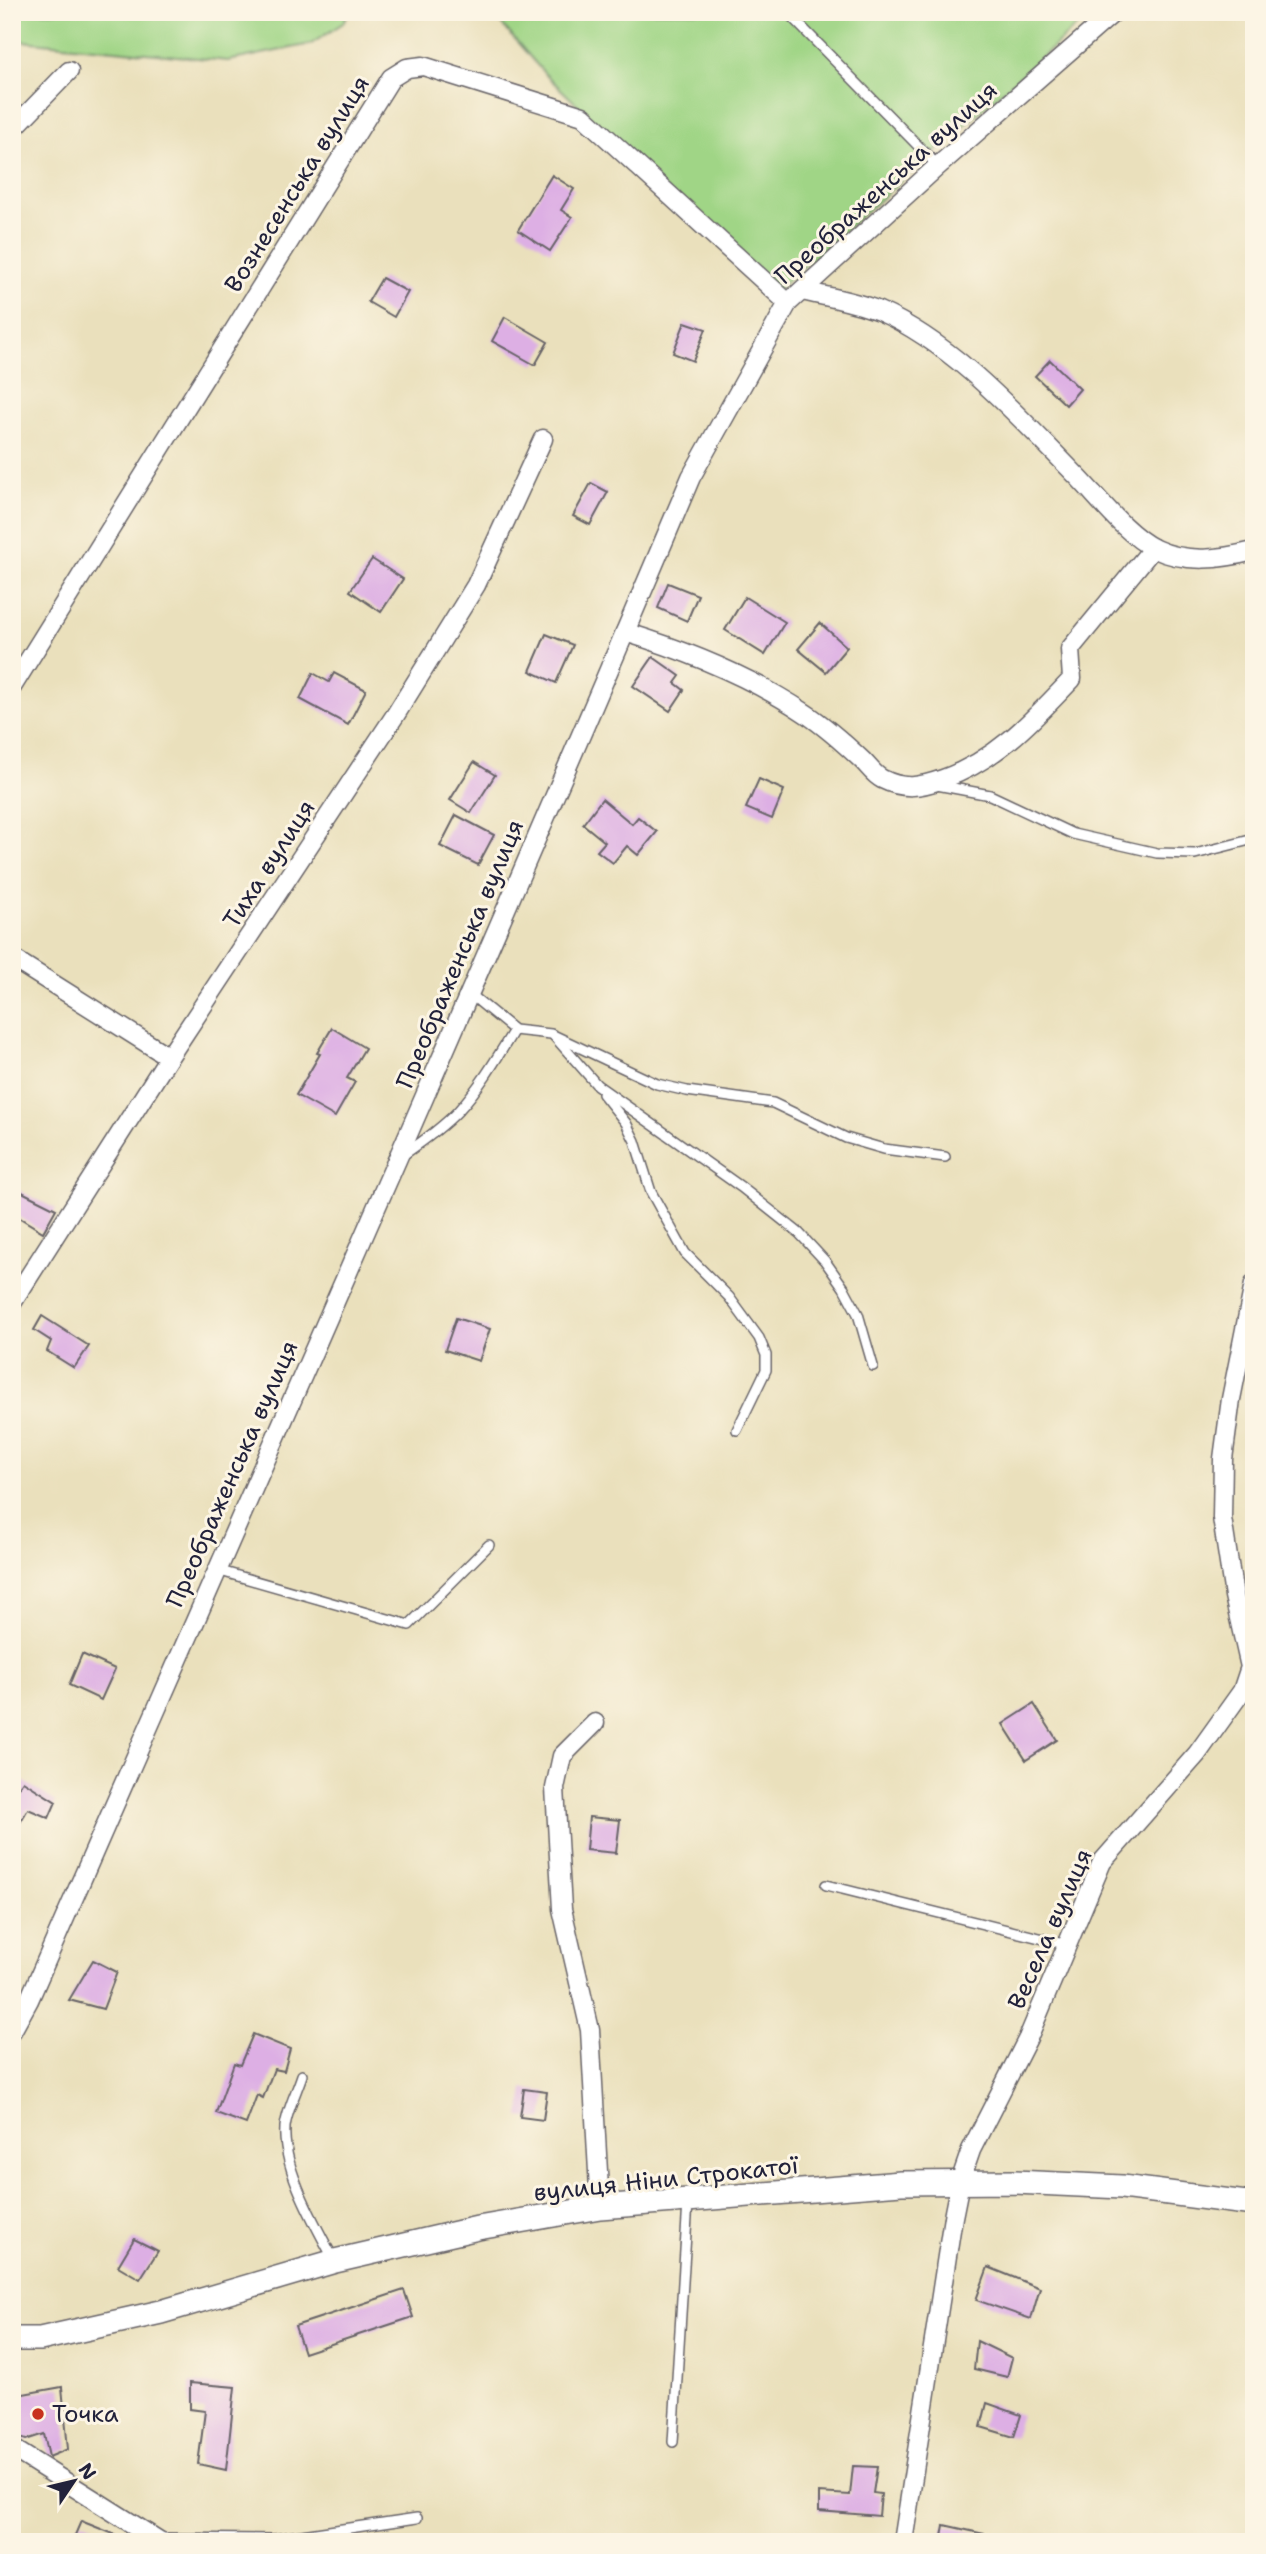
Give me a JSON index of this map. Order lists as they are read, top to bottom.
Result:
{
  "streets": {
    "street": [
      "Преображенська вулиця",
      "Вознесенська вулиця",
      "Тиха вулиця",
      "Весела вулиця",
      "вулиця Ніни Строкатої"
    ]
  },
  "crossings": [
    ["Преображенська вулиця", "Вознесенська вулиця"],
    ["Весела вулиця", "вулиця Ніни Строкатої"]
  ],
  "places": ["Точка"],
  "north": "top right"
}
